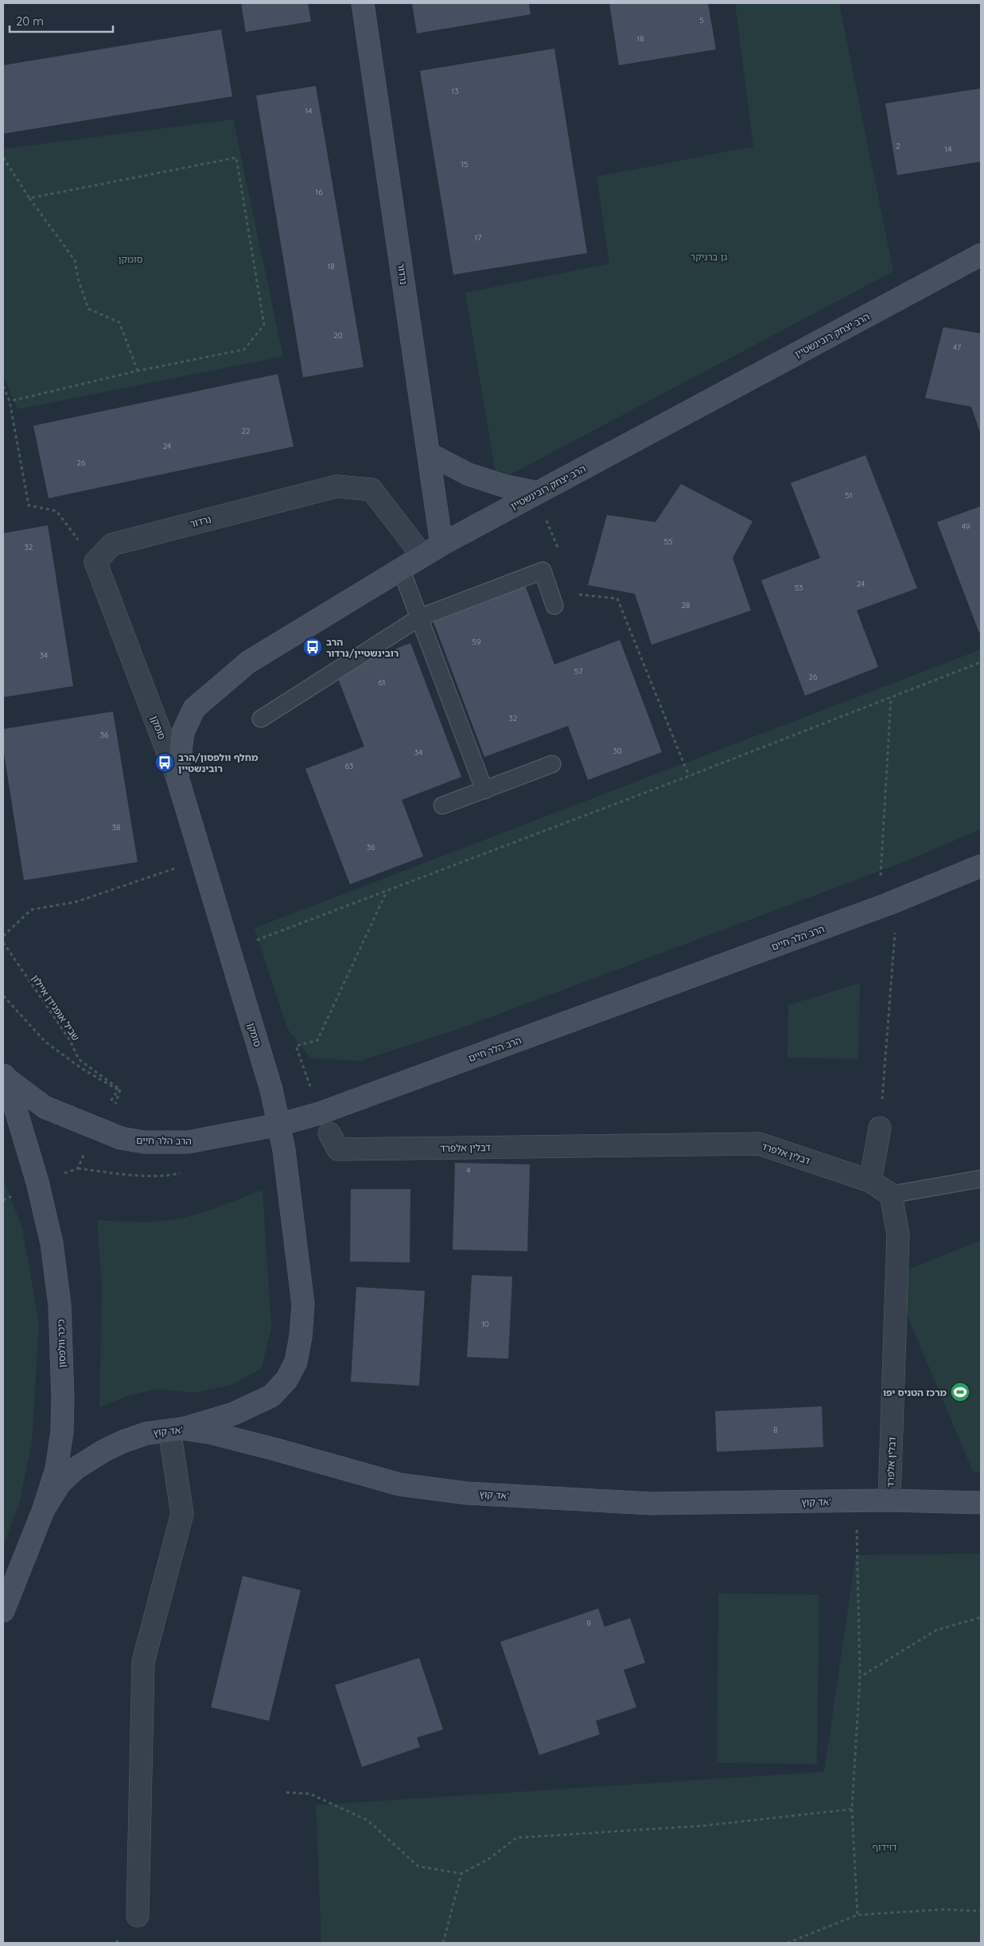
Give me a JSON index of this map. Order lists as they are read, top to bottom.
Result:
{
  "streets": {
    "main road": [
      "נרדור",
      "הרב יצחק רובינשטיין",
      "סומקן",
      "הרב הלר חיים",
      "כיכר וולפסון",
      "אד קוץ'"
    ],
    "street": ["דבלין אלפרד"],
    "path": ["שביל אופנידן איילון"]
  },
  "crossings": [
    ["נרדור", "הרב יצחק רובינשטיין"],
    ["נרדור", "סומקן"],
    ["הרב יצחק רובינשטיין", "סומקן"],
    ["סומקן", "הרב הלר חיים"],
    ["סומקן", "אד קוץ'"],
    ["הרב הלר חיים", "שביל אופנידן איילון"],
    ["הרב הלר חיים", "כיכר וולפסון"],
    ["דבלין אלפרד", "אד קוץ'"],
    ["כיכר וולפסון", "אד קוץ'"]
  ],
  "parks": ["גן ברניקר", "סומקן", "דוידוף"],
  "places": {
    "bus stop": ["הרב רובינשטיין/נרדור", "מחלף וולפסון/הרב רובינשטיין"],
    "sports": ["מרכז הטניס יפו"]
  },
  "house_numbers": [
    "5",
    "18",
    "13",
    "14",
    "2",
    "14",
    "15",
    "16",
    "17",
    "18",
    "20",
    "47",
    "22",
    "24",
    "26",
    "51",
    "49",
    "55",
    "32",
    "24",
    "53",
    "28",
    "59",
    "34",
    "57",
    "26",
    "61",
    "32",
    "36",
    "30",
    "34",
    "63",
    "38",
    "36",
    "4",
    "10",
    "8",
    "9"
  ],
  "scale_bar": "20 m"
}
